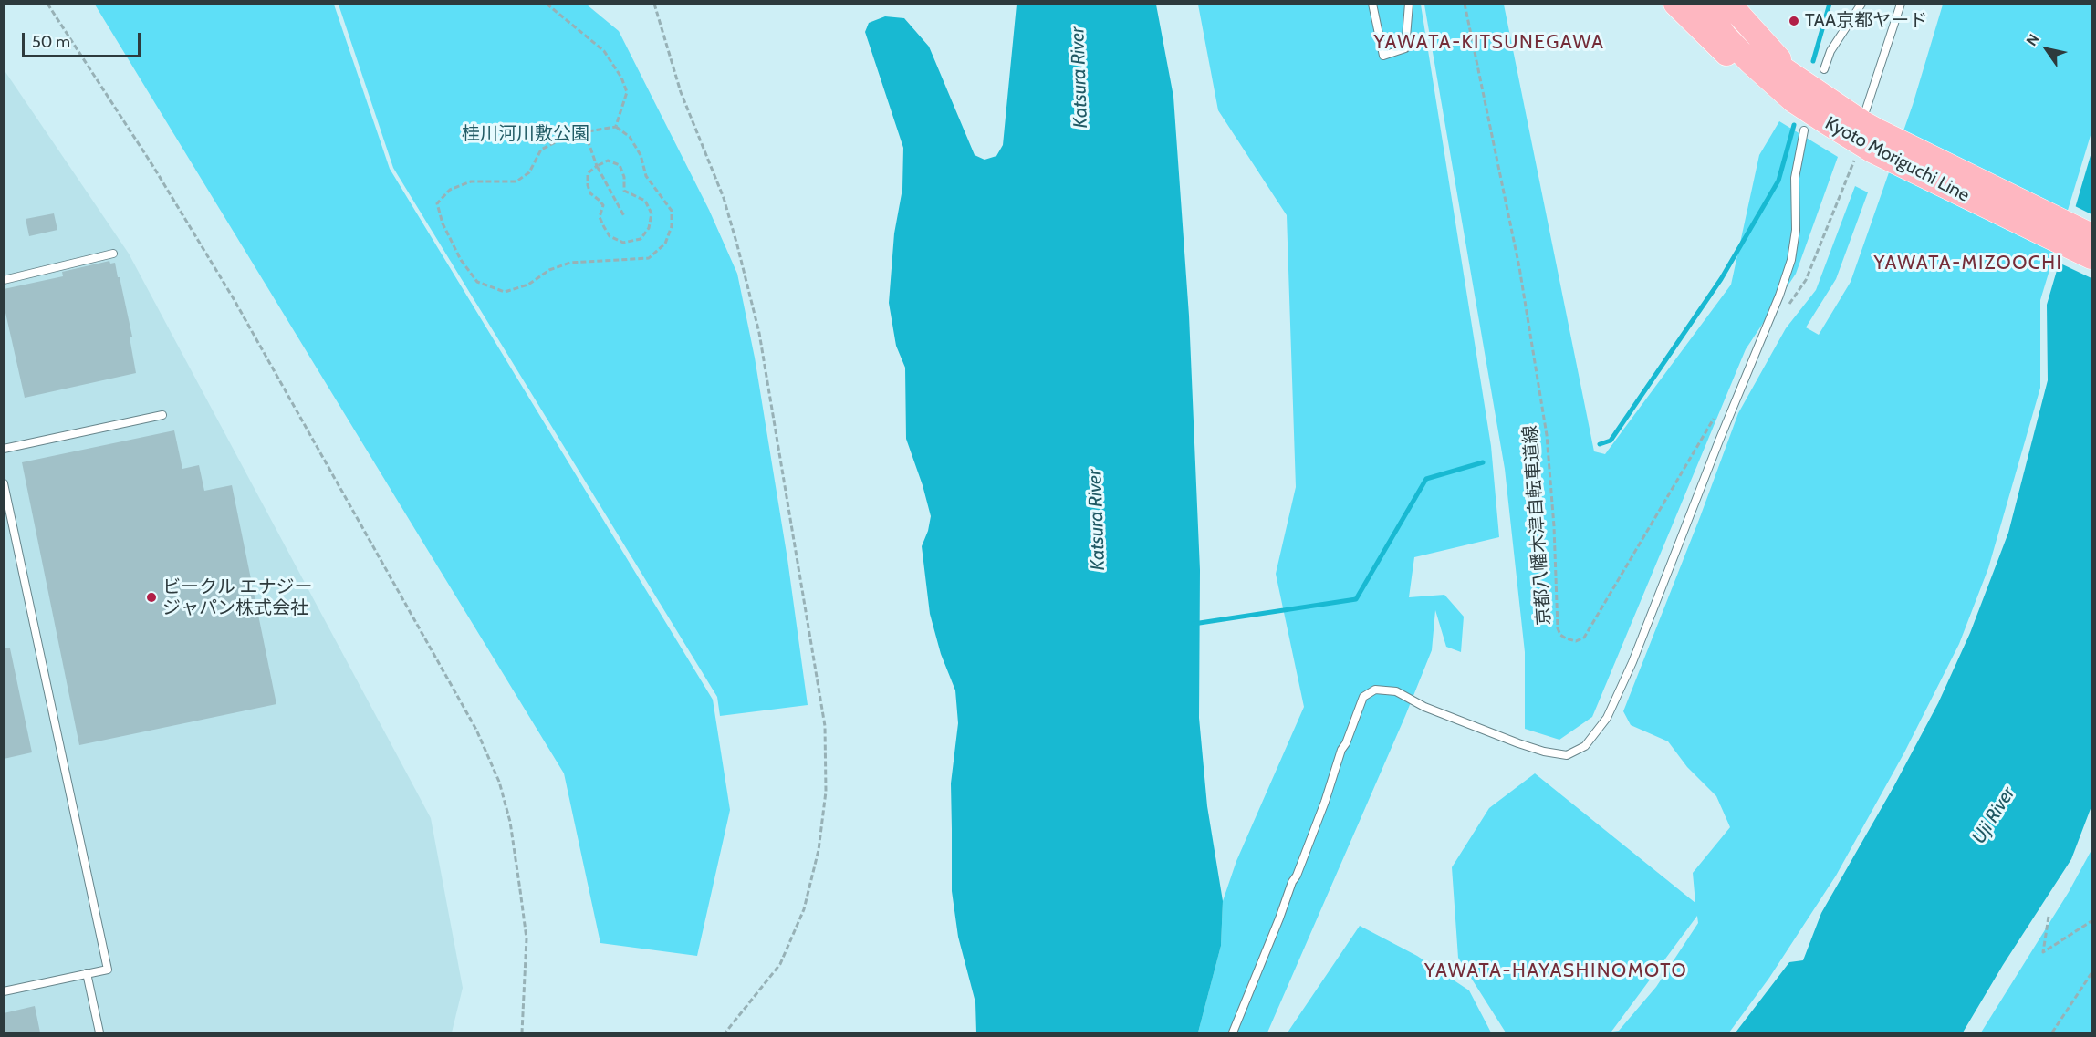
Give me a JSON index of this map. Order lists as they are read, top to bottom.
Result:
{
  "streets": {
    "main road": ["Kyoto Moriguchi Line"],
    "path": ["京都八幡木津自転車道線"]
  },
  "districts": ["YAWATA-KITSUNEGAWA", "YAWATA-MIZOOCHI", "YAWATA-HAYASHINOMOTO"],
  "water": ["Katsura River", "Uji River"],
  "parks": ["桂川河川敷公園"],
  "places": ["TAA京都ヤード", "ビークル エナジー ジャパン株式会社"],
  "scale_bar": "50 m",
  "north": "top left"
}
